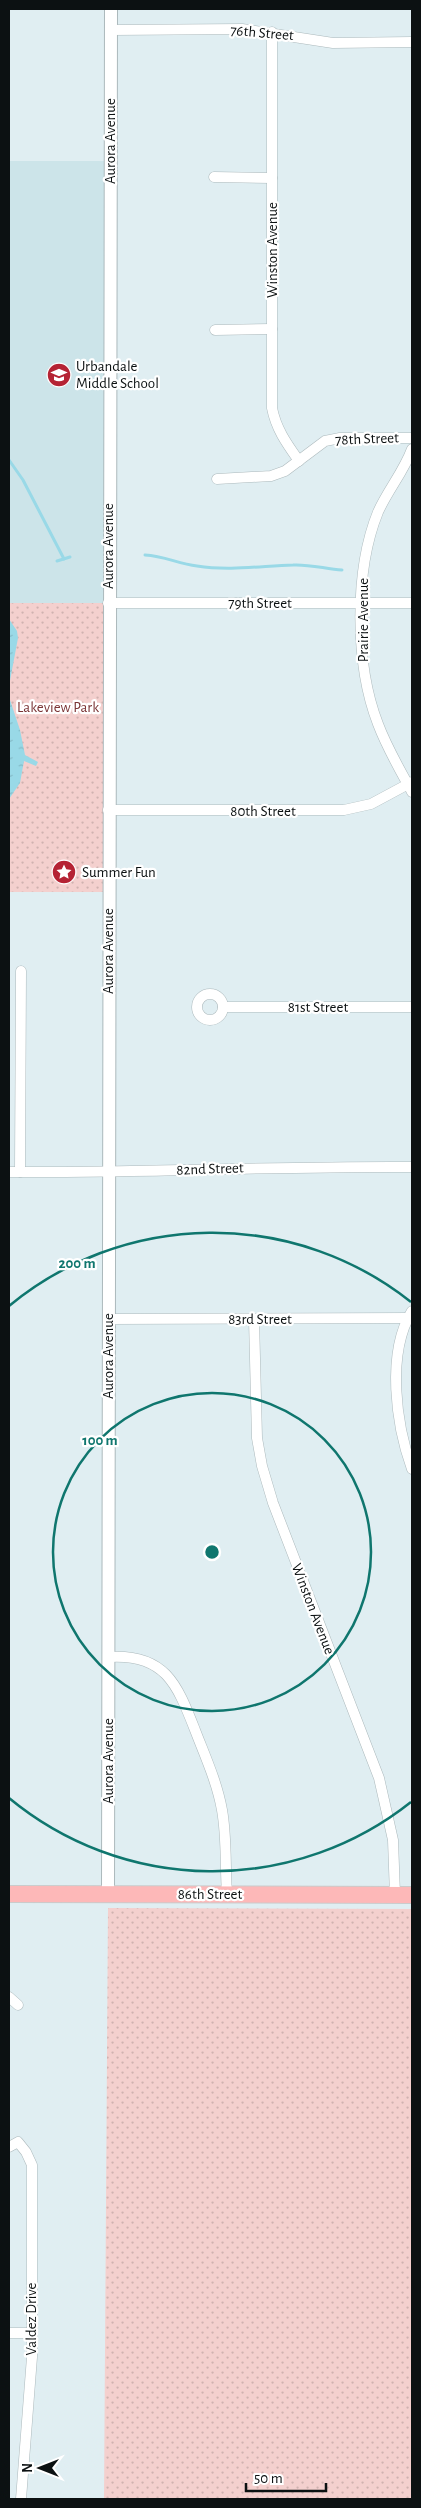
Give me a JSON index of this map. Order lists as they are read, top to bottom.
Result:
{
  "streets": {
    "main road": ["86th Street"],
    "street": [
      "76th Street",
      "Aurora Avenue",
      "Winston Avenue",
      "78th Street",
      "79th Street",
      "Prairie Avenue",
      "80th Street",
      "81st Street",
      "82nd Street",
      "83rd Street",
      "Valdez Drive"
    ]
  },
  "crossings": [
    ["76th Street", "Aurora Avenue"],
    ["76th Street", "Winston Avenue"],
    ["Aurora Avenue", "79th Street"],
    ["Aurora Avenue", "80th Street"],
    ["Aurora Avenue", "82nd Street"],
    ["Aurora Avenue", "83rd Street"],
    ["Aurora Avenue", "86th Street"],
    ["Winston Avenue", "78th Street"],
    ["Winston Avenue", "83rd Street"],
    ["Winston Avenue", "86th Street"],
    ["79th Street", "Prairie Avenue"],
    ["Prairie Avenue", "80th Street"]
  ],
  "parks": ["Lakeview Park"],
  "places": {
    "school or university": ["Urbandale Middle School"],
    "place": ["Summer Fun"]
  },
  "scale_bar": "50 m",
  "north": "left",
  "rings": ["200 m", "100 m"]
}
